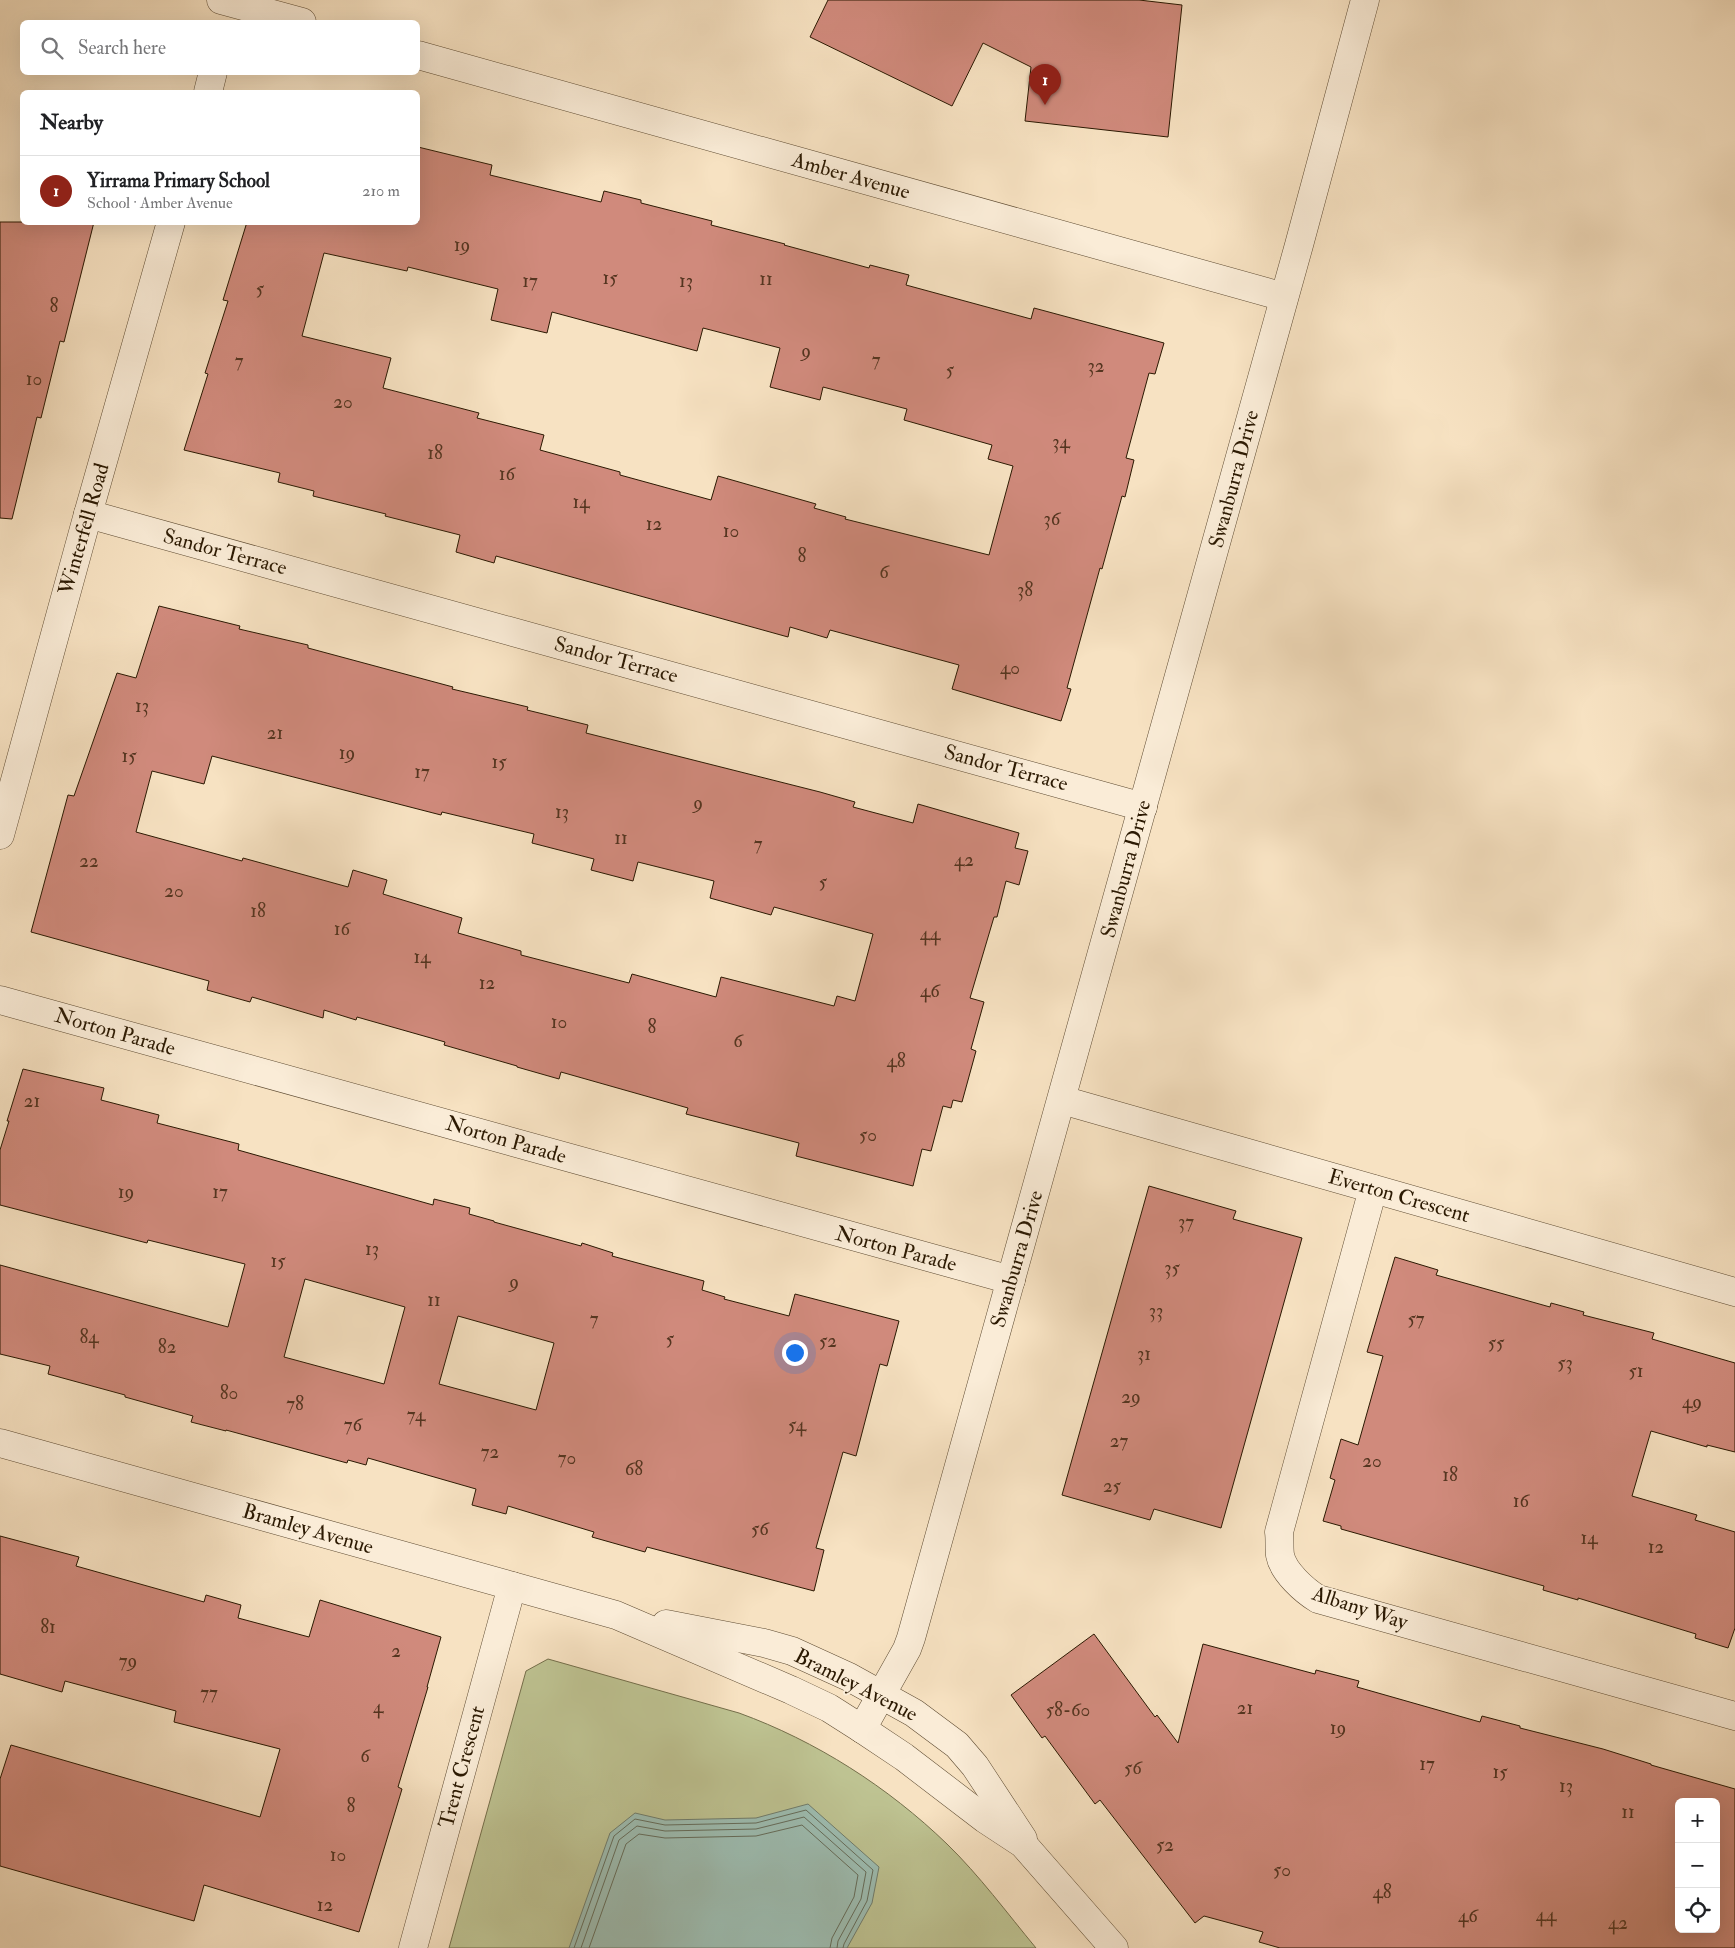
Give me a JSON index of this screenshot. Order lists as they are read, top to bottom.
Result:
{
  "streets": {
    "street": [
      "Amber Avenue",
      "Swanburra Drive",
      "Winterfell Road",
      "Sandor Terrace",
      "Norton Parade",
      "Everton Crescent",
      "Bramley Avenue",
      "Albany Way",
      "Trent Crescent"
    ]
  },
  "crossings": [
    ["Amber Avenue", "Swanburra Drive"],
    ["Swanburra Drive", "Sandor Terrace"],
    ["Swanburra Drive", "Norton Parade"],
    ["Swanburra Drive", "Everton Crescent"],
    ["Swanburra Drive", "Bramley Avenue"],
    ["Winterfell Road", "Sandor Terrace"],
    ["Everton Crescent", "Albany Way"],
    ["Bramley Avenue", "Trent Crescent"]
  ],
  "house_numbers": [
    "19",
    "15",
    "11",
    "17",
    "13",
    "5",
    "8",
    "9",
    "7",
    "7",
    "32",
    "5",
    "10",
    "20",
    "34",
    "18",
    "16",
    "14",
    "36",
    "12",
    "10",
    "8",
    "6",
    "38",
    "40",
    "13",
    "21",
    "19",
    "15",
    "15",
    "17",
    "9",
    "13",
    "11",
    "7",
    "42",
    "22",
    "5",
    "20",
    "18",
    "16",
    "44",
    "14",
    "12",
    "46",
    "10",
    "8",
    "6",
    "48",
    "21",
    "50",
    "19",
    "17",
    "37",
    "13",
    "15",
    "35",
    "9",
    "11",
    "33",
    "7",
    "57",
    "84",
    "5",
    "52",
    "55",
    "82",
    "31",
    "53",
    "51",
    "80",
    "29",
    "49",
    "78",
    "74",
    "76",
    "54",
    "27",
    "72",
    "70",
    "20",
    "68",
    "18",
    "25",
    "16",
    "56",
    "14",
    "12",
    "81",
    "2",
    "79",
    "77",
    "4",
    "21",
    "58-60",
    "19",
    "6",
    "17",
    "56",
    "15",
    "13",
    "8",
    "11",
    "52",
    "10",
    "50",
    "48",
    "12",
    "44",
    "46",
    "42"
  ],
  "page": {
    "search": "Search here",
    "pins": "1",
    "heading": "Nearby",
    "list": [
      {
        "mark": "1",
        "name": "Yirrama Primary School",
        "note": "School · Amber Avenue",
        "value": "210 m"
      }
    ],
    "map_buttons": ["+", "−"]
  }
}
